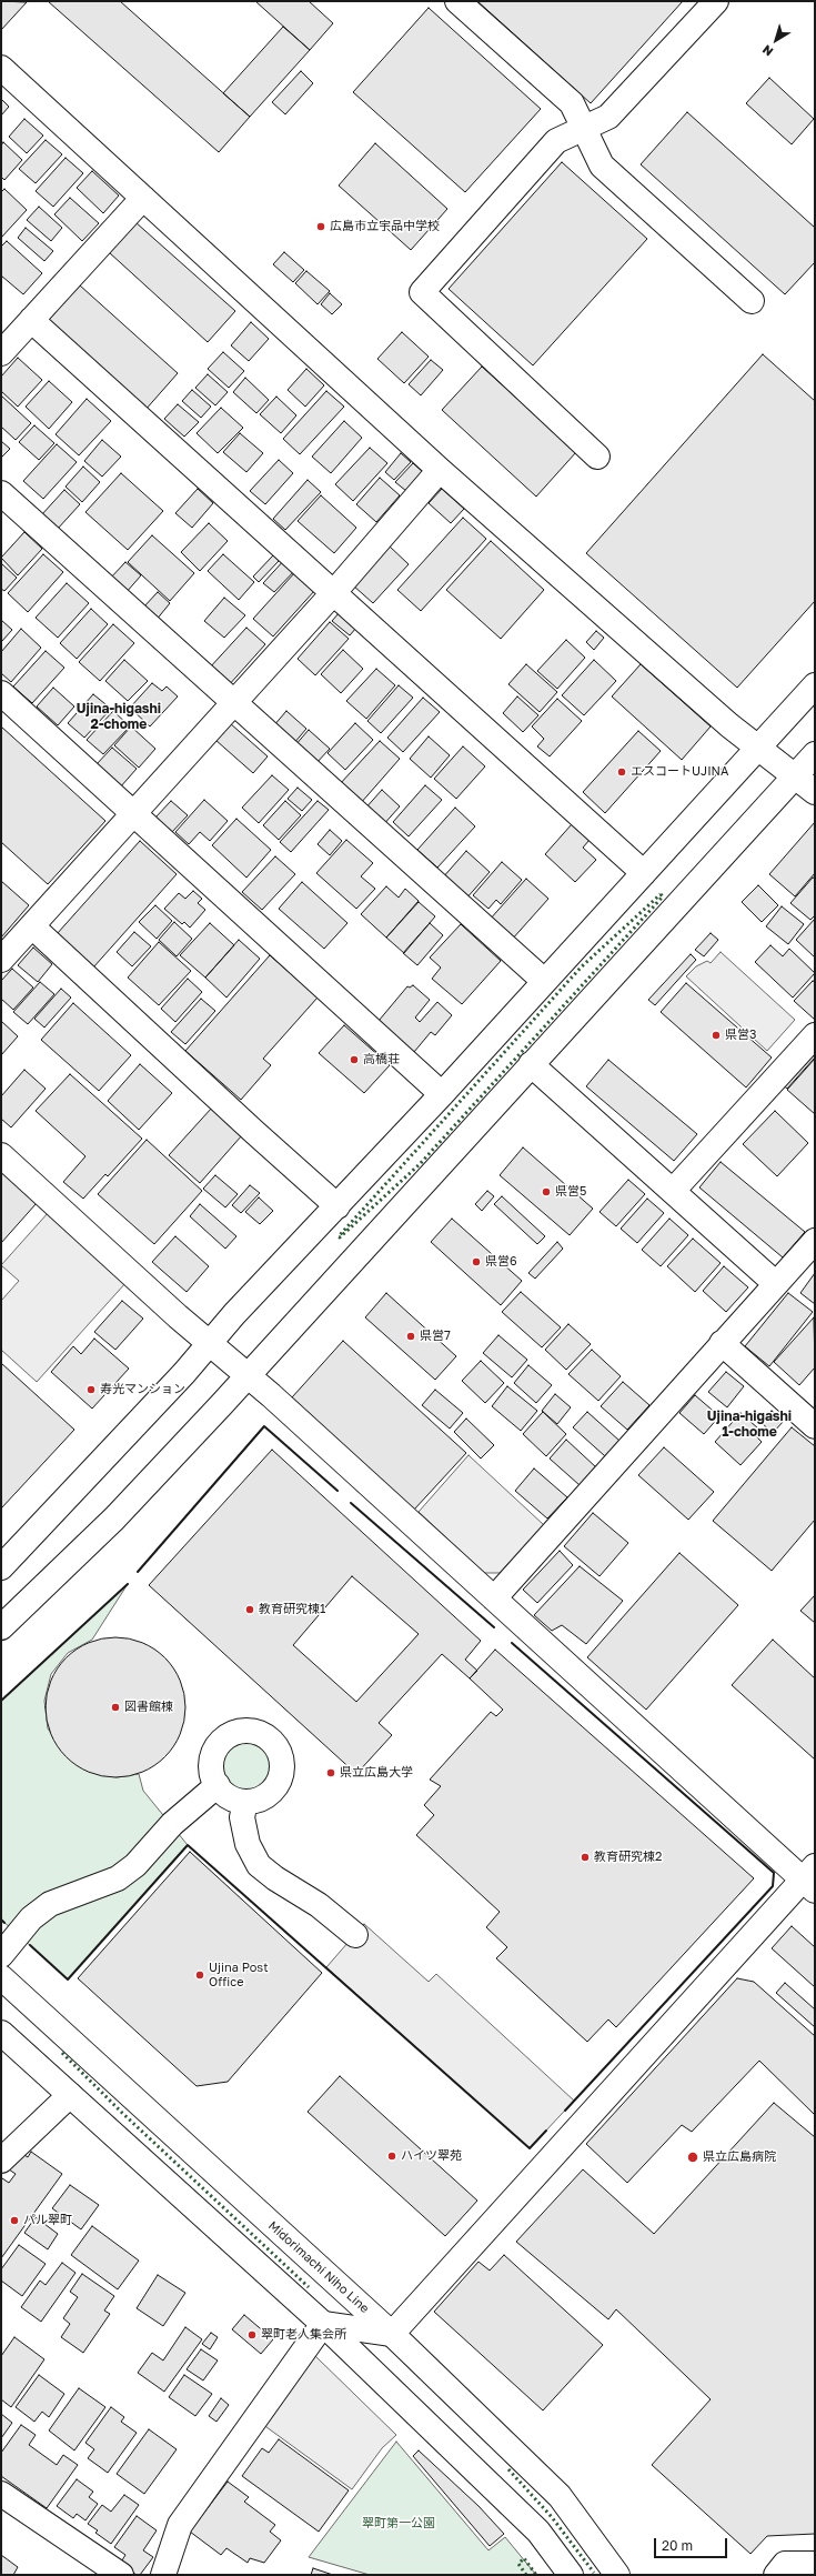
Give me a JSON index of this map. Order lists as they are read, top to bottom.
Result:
{
  "streets": {
    "street": ["Midorimachi Niho Line"]
  },
  "districts": ["Ujina-higashi 2-chome", "Ujina-higashi 1-chome"],
  "parks": ["翠町第一公園"],
  "places": [
    "広島市立宇品中学校",
    "エスコートUJINA",
    "県営3",
    "高橋荘",
    "県営5",
    "県営6",
    "県営7",
    "寿光マンション",
    "教育研究棟1",
    "図書館棟",
    "県立広島大学",
    "教育研究棟2",
    "Ujina Post Office",
    "ハイツ翠苑",
    "県立広島病院",
    "パル翠町",
    "翠町老人集会所"
  ],
  "scale_bar": "20 m",
  "north": "bottom left"
}
